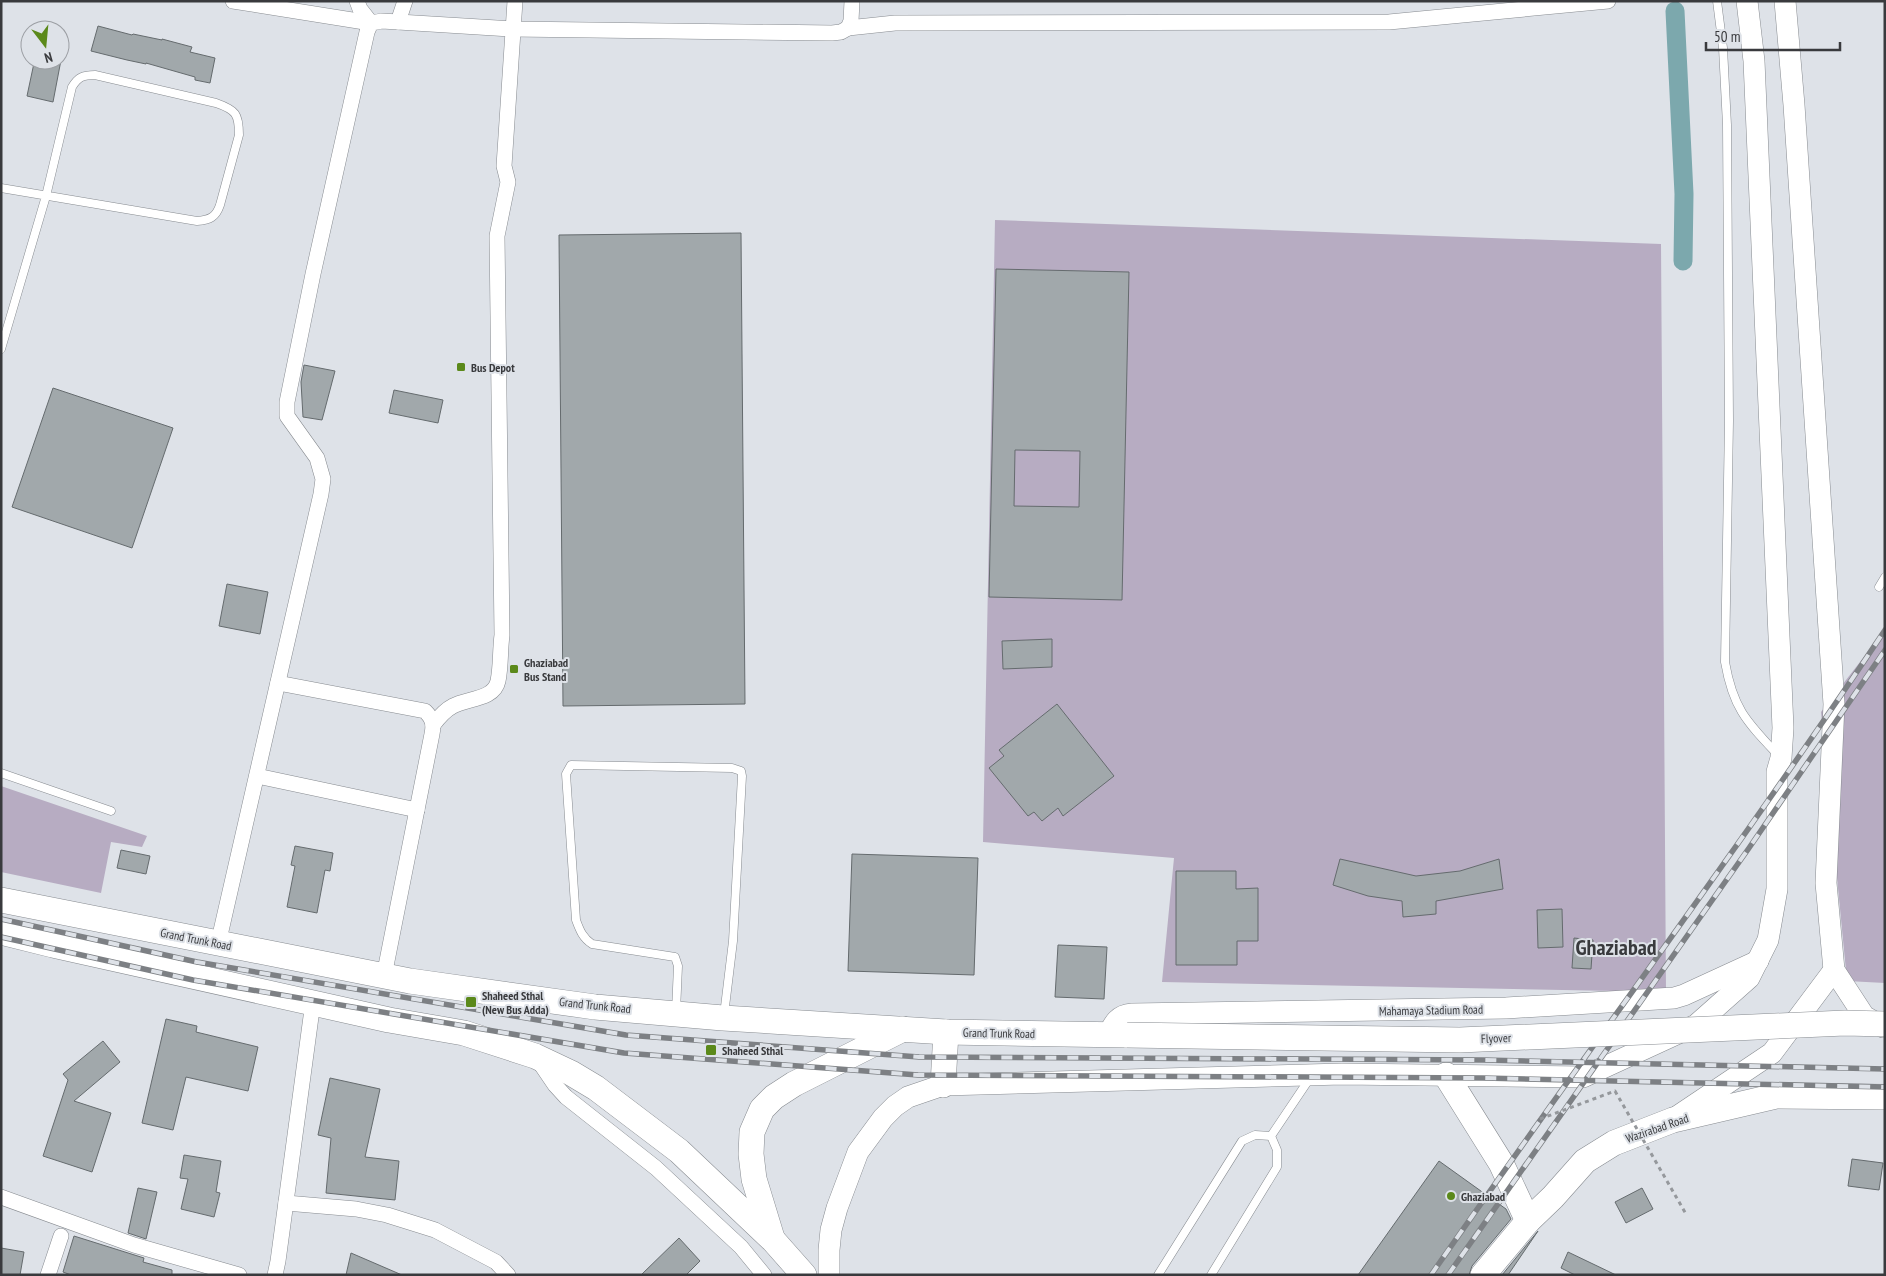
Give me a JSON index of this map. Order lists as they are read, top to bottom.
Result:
{
  "streets": {
    "highway": ["Grand Trunk Road", "Flyover", "Wazirabad Road"],
    "main road": ["Mahamaya Stadium Road"]
  },
  "crossings": [
    ["Grand Trunk Road", "Mahamaya Stadium Road"],
    ["Grand Trunk Road", "Flyover"],
    ["Mahamaya Stadium Road", "Flyover"]
  ],
  "districts": ["Ghaziabad"],
  "places": {
    "transit": [
      "Bus Depot",
      "Ghaziabad Bus Stand",
      "Shaheed Sthal (New Bus Adda)",
      "Shaheed Sthal"
    ],
    "other": ["Ghaziabad"]
  },
  "scale_bar": "50 m",
  "north": "bottom"
}
